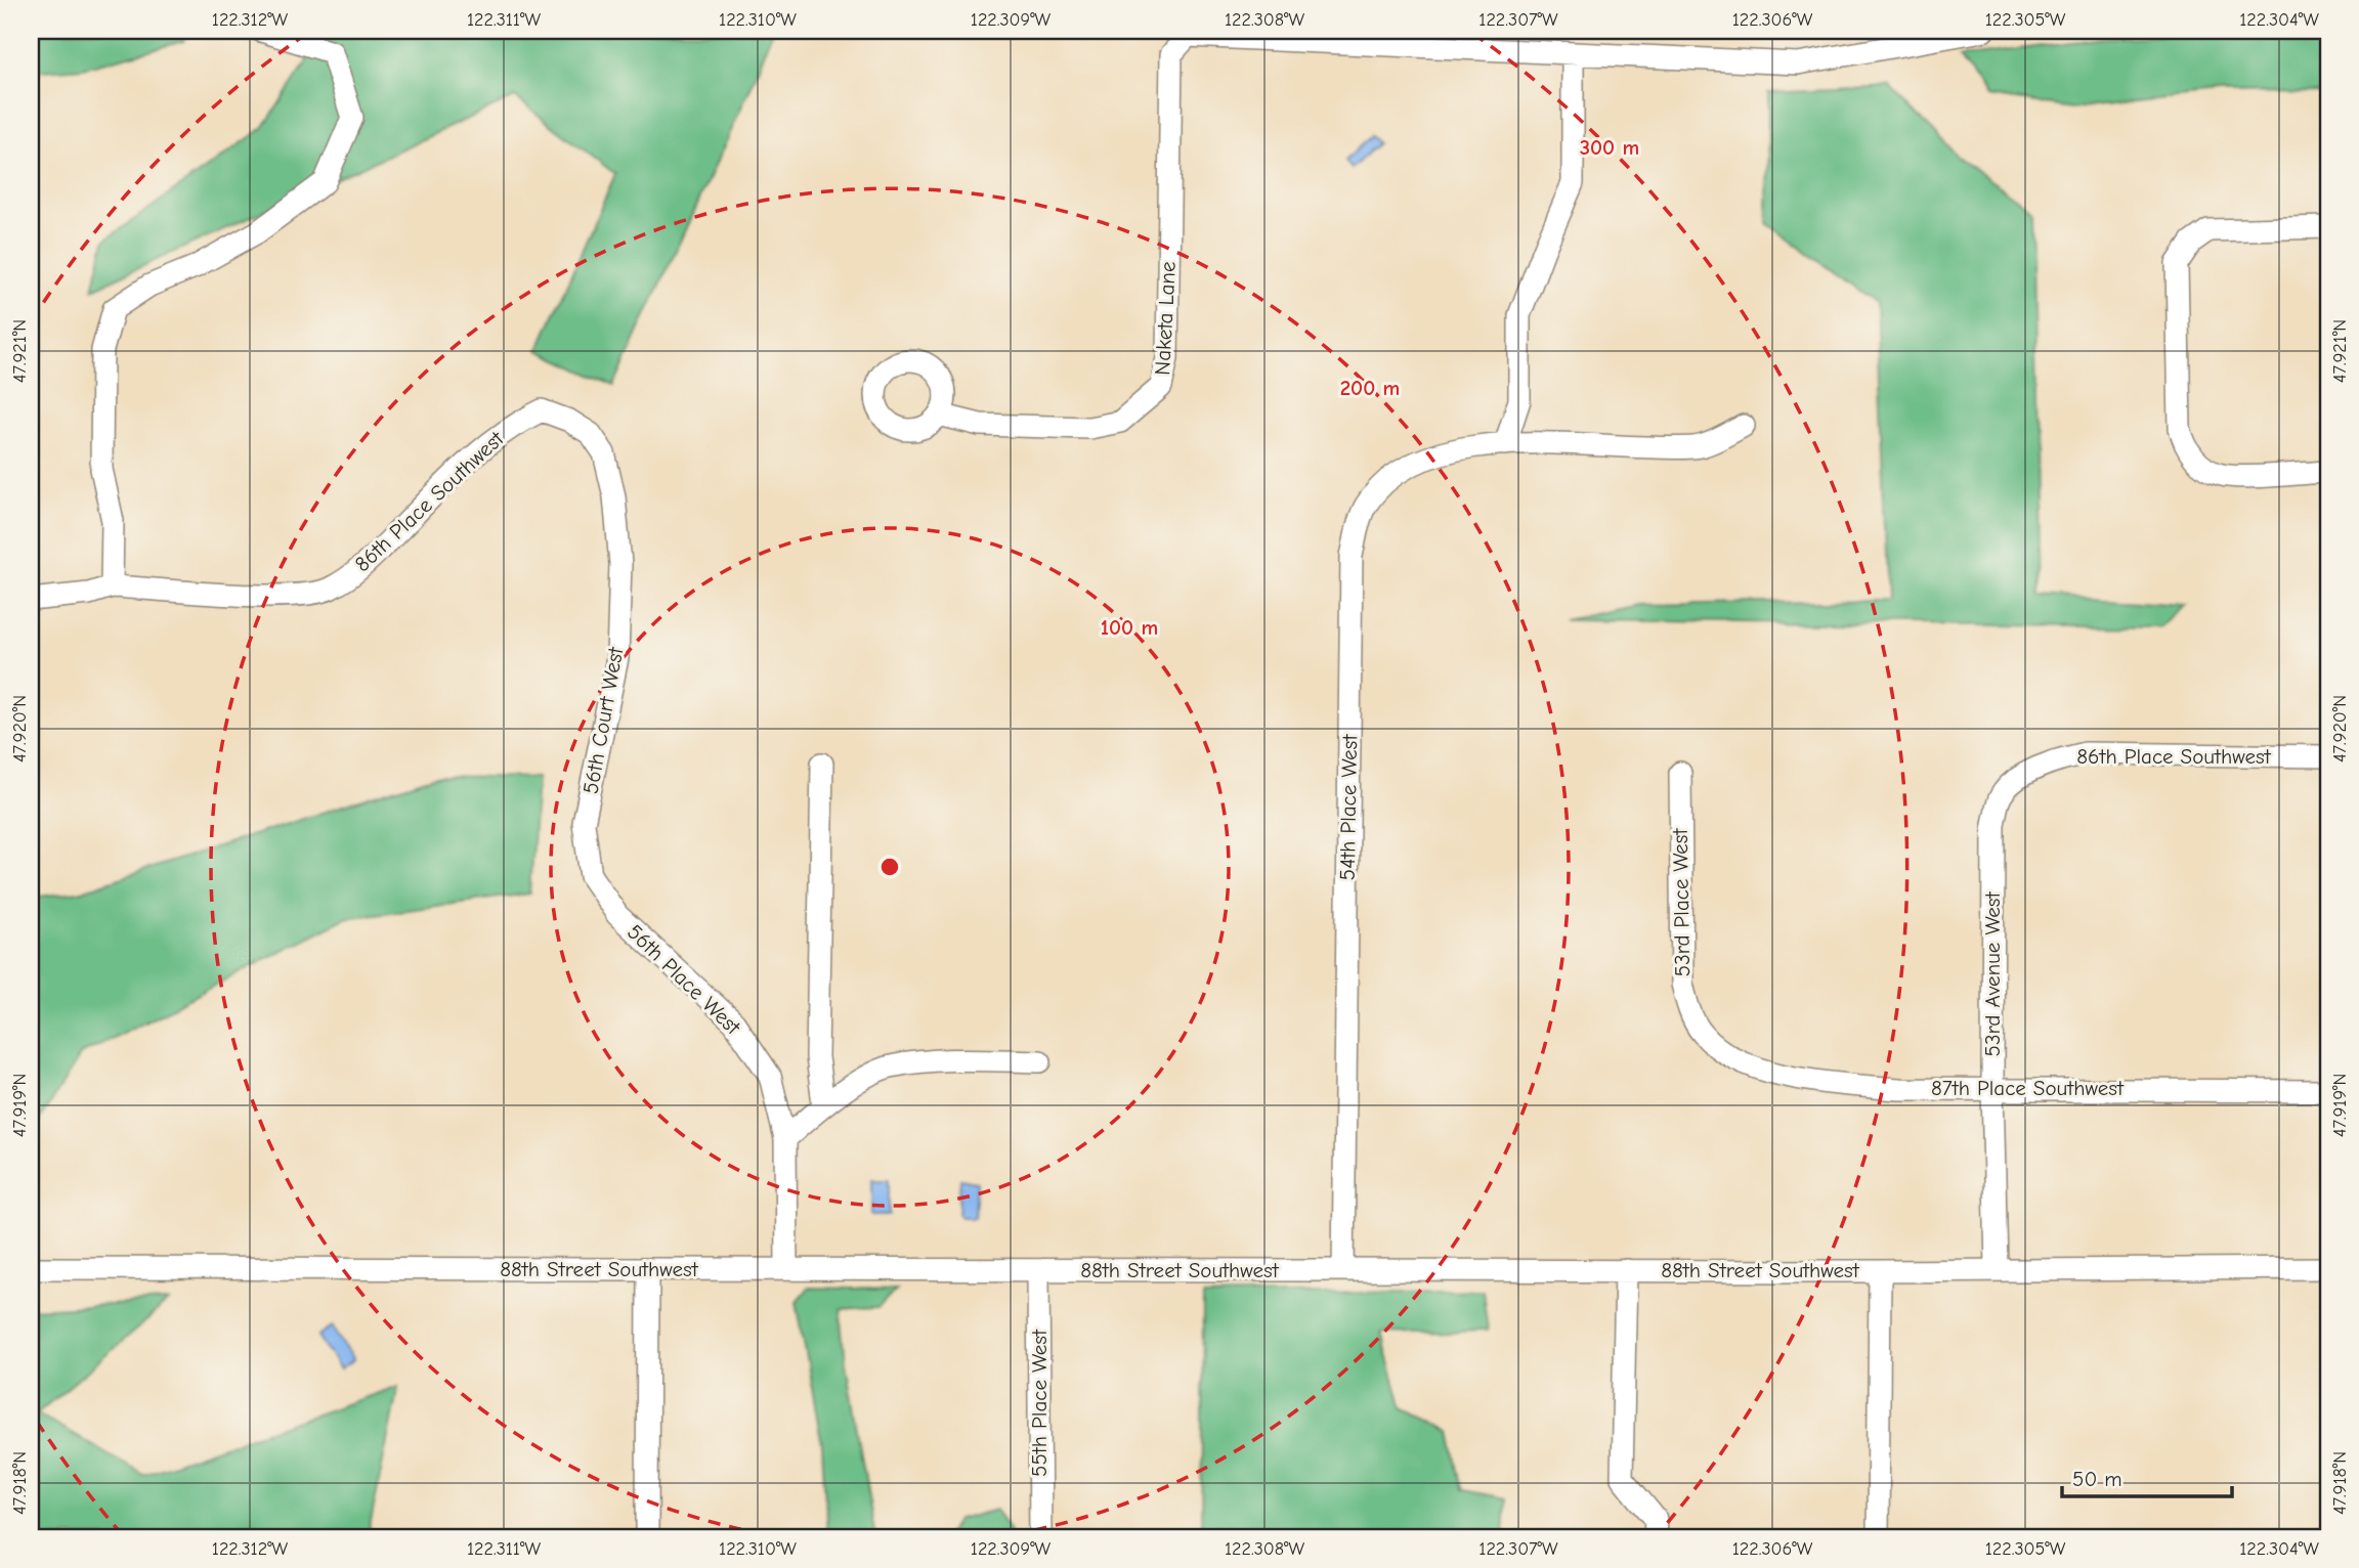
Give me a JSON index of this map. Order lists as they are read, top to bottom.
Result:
{
  "streets": {
    "street": [
      "Naketa Lane",
      "86th Place Southwest",
      "56th Court West",
      "54th Place West",
      "53rd Place West",
      "53rd Avenue West",
      "56th Place West",
      "87th Place Southwest",
      "88th Street Southwest",
      "55th Place West"
    ]
  },
  "crossings": [
    ["86th Place Southwest", "56th Court West"],
    ["86th Place Southwest", "53rd Avenue West"],
    ["56th Court West", "56th Place West"],
    ["54th Place West", "88th Street Southwest"],
    ["53rd Place West", "87th Place Southwest"],
    ["53rd Avenue West", "87th Place Southwest"],
    ["53rd Avenue West", "88th Street Southwest"],
    ["56th Place West", "88th Street Southwest"],
    ["88th Street Southwest", "55th Place West"]
  ],
  "scale_bar": "50 m",
  "coordinates": [
    "122.312°W",
    "122.311°W",
    "122.310°W",
    "122.309°W",
    "122.308°W",
    "122.307°W",
    "122.306°W",
    "122.305°W",
    "122.304°W",
    "47.921°N",
    "47.920°N",
    "47.919°N",
    "47.918°N"
  ],
  "rings": ["300 m", "200 m", "100 m"]
}
